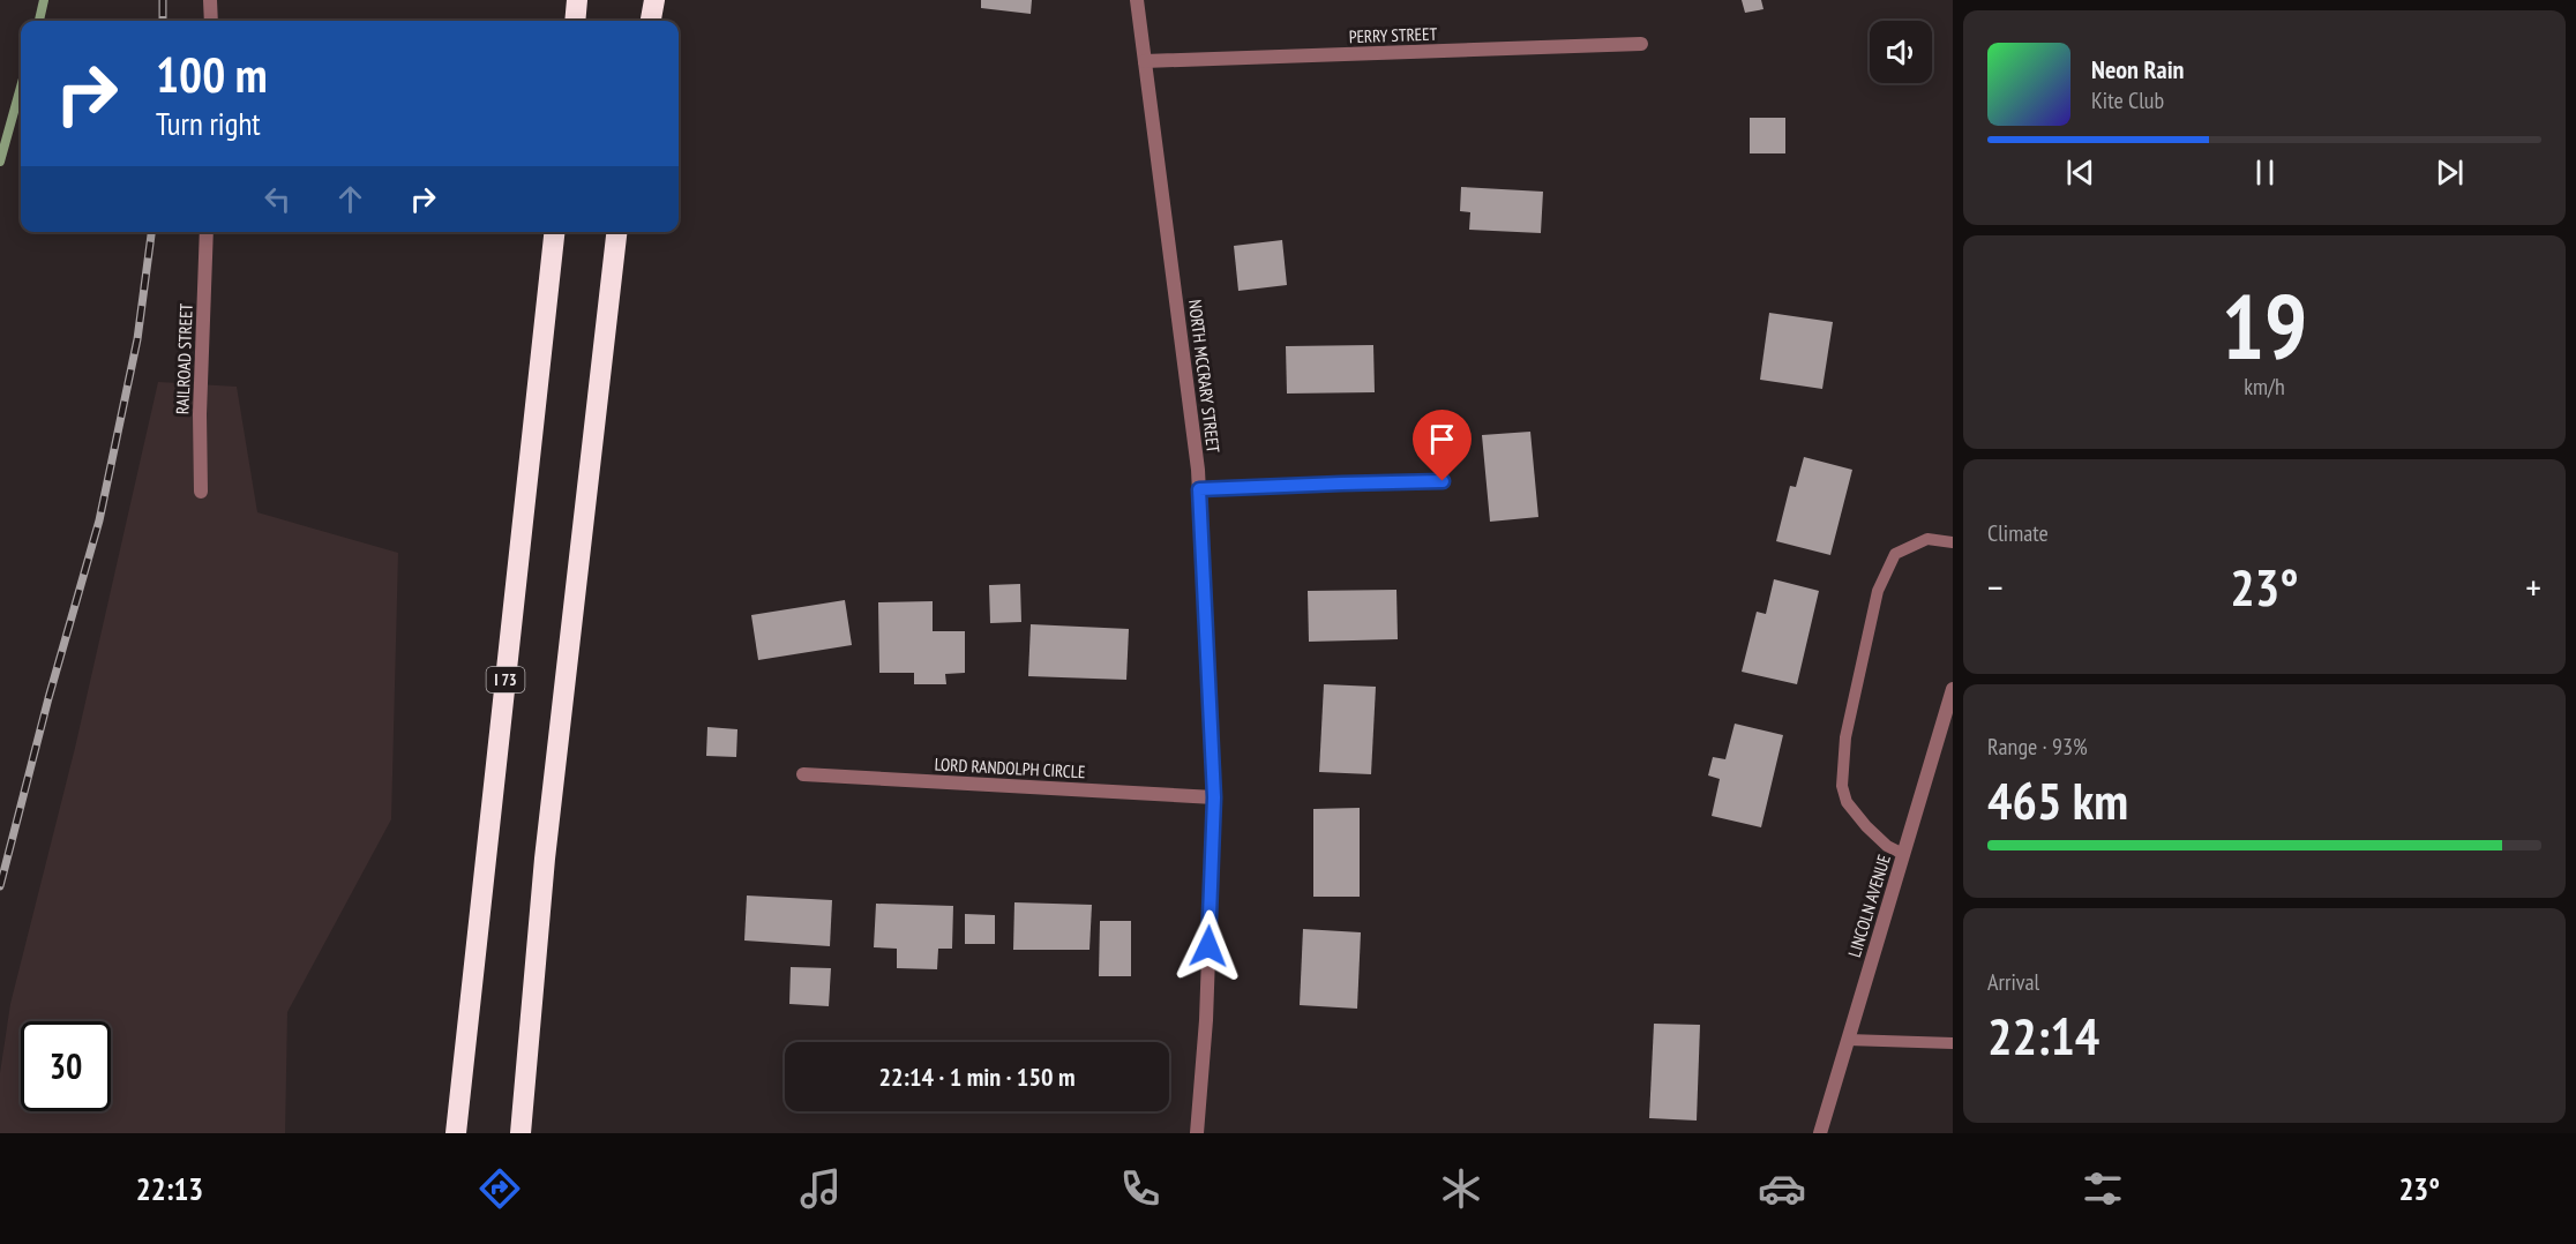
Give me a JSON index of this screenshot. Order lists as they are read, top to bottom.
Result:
{
  "streets": {
    "highway": ["I 73"],
    "street": [
      "PERRY STREET",
      "RAILROAD STREET",
      "NORTH MCCRARY STREET",
      "LORD RANDOLPH CIRCLE",
      "LINCOLN AVENUE"
    ]
  },
  "crossings": [
    ["PERRY STREET", "NORTH MCCRARY STREET"],
    ["NORTH MCCRARY STREET", "LORD RANDOLPH CIRCLE"]
  ],
  "page": {
    "turn": ["100 m", "Turn right"],
    "song": ["Neon Rain", "Kite Club"],
    "tile": [
      ["19", "km/h"],
      "Climate",
      ["Range · 93%", "465 km"],
      ["Arrival", "22:14"]
    ],
    "heat": ["−", "23°", "+"],
    "limit": "30",
    "trip": "22:14 · 1 min · 150 m",
    "tabs": ["22:13", "23°"]
  }
}
